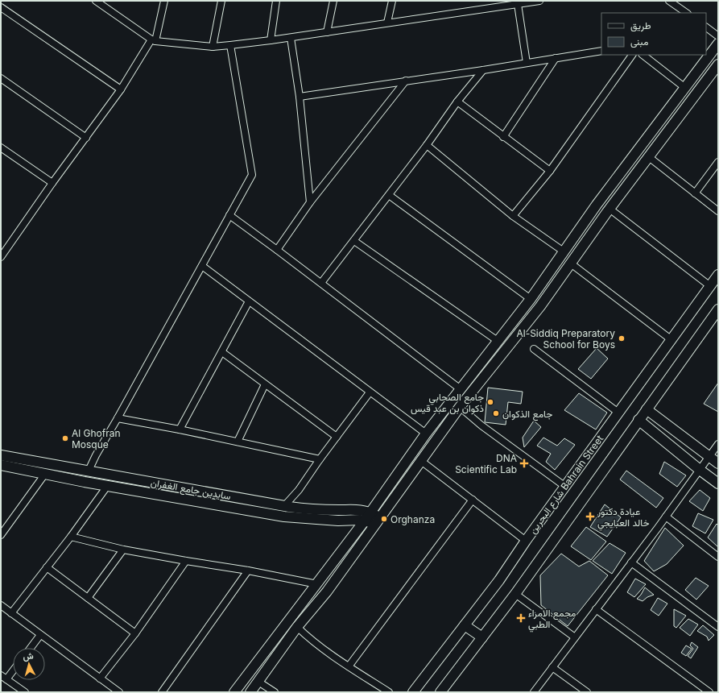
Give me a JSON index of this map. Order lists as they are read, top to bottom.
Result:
{
  "streets": {
    "street": ["شارع البحرين Bahrain Street", "سايدين جامع الغفران"]
  },
  "places": {
    "other": [
      "Al-Siddiq Preparatory School for Boys",
      "جامع الصحابي ذكوان بن عبد قيس",
      "جامع الذكوان",
      "Al Ghofran Mosque",
      "Orghanza"
    ],
    "health": ["DNA Scientific Lab", "عيادة دكتور خالد العبايجي", "مجمع الامراء الطبي"]
  },
  "legend": ["طريق", "مبنى"],
  "north": "top"
}
